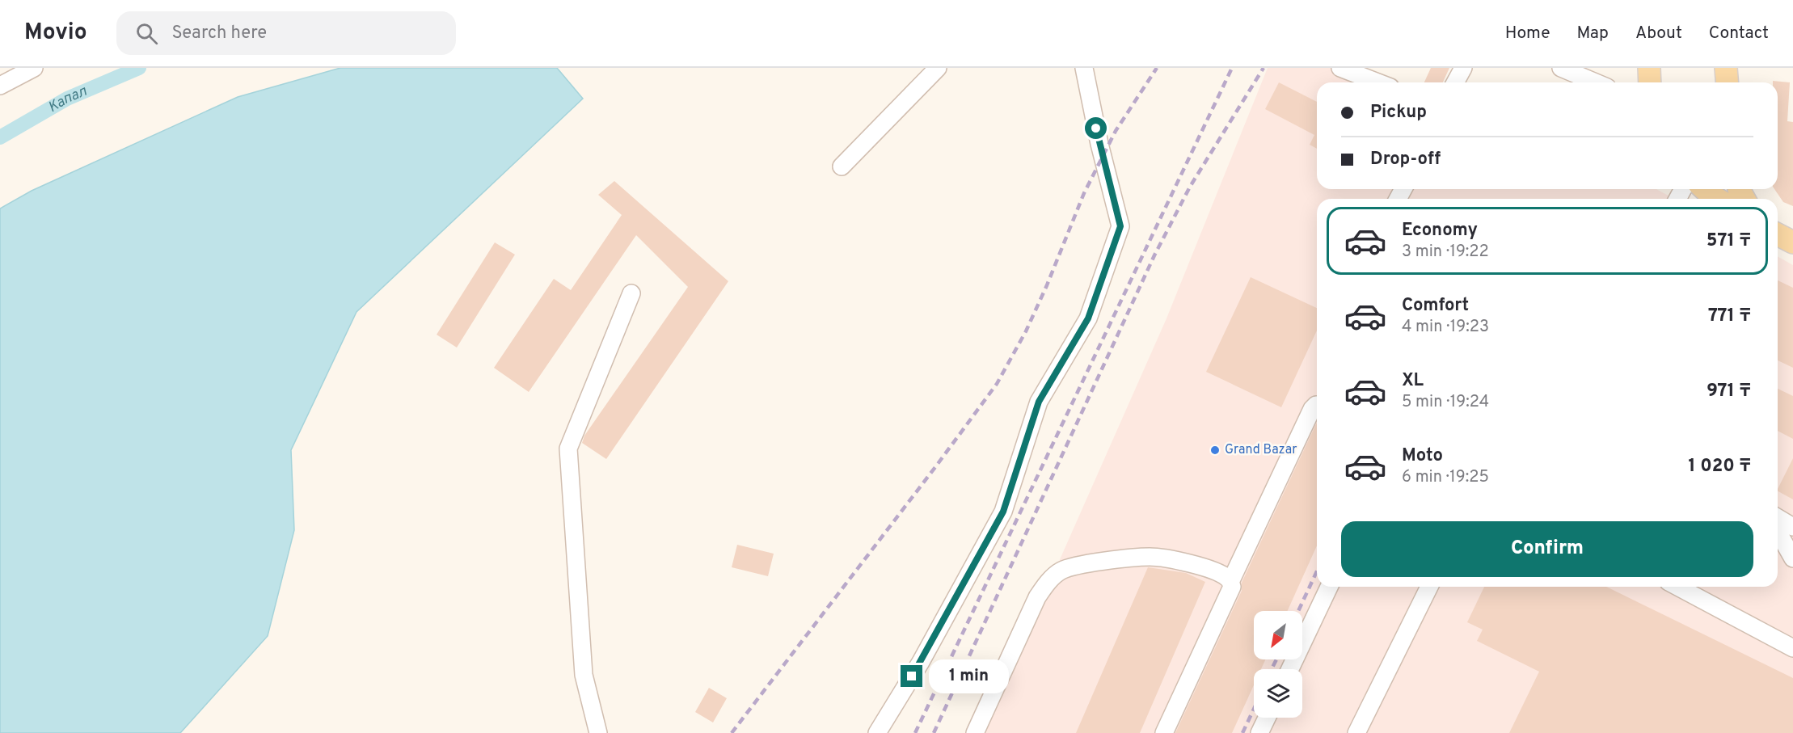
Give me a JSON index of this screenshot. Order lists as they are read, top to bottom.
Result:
{
  "water": ["Капал"],
  "places": ["Grand Bazar"],
  "north": "bottom left",
  "page": {
    "header": "Movio",
    "search": "Search here",
    "nav": [
      "Home",
      "Map",
      "About",
      "Contact"
    ],
    "banner": ["Pickup", "Drop-off"],
    "list": [
      {
        "name": "Economy",
        "note": "3 min · 19:22",
        "value": "571 ₸"
      },
      {
        "name": "Comfort",
        "note": "4 min · 19:23",
        "value": "771 ₸"
      },
      {
        "name": "XL",
        "note": "5 min · 19:24",
        "value": "971 ₸"
      },
      {
        "name": "Moto",
        "note": "6 min · 19:25",
        "value": "1 020 ₸"
      }
    ],
    "buttons": "Confirm",
    "bubble": "1 min"
  }
}
